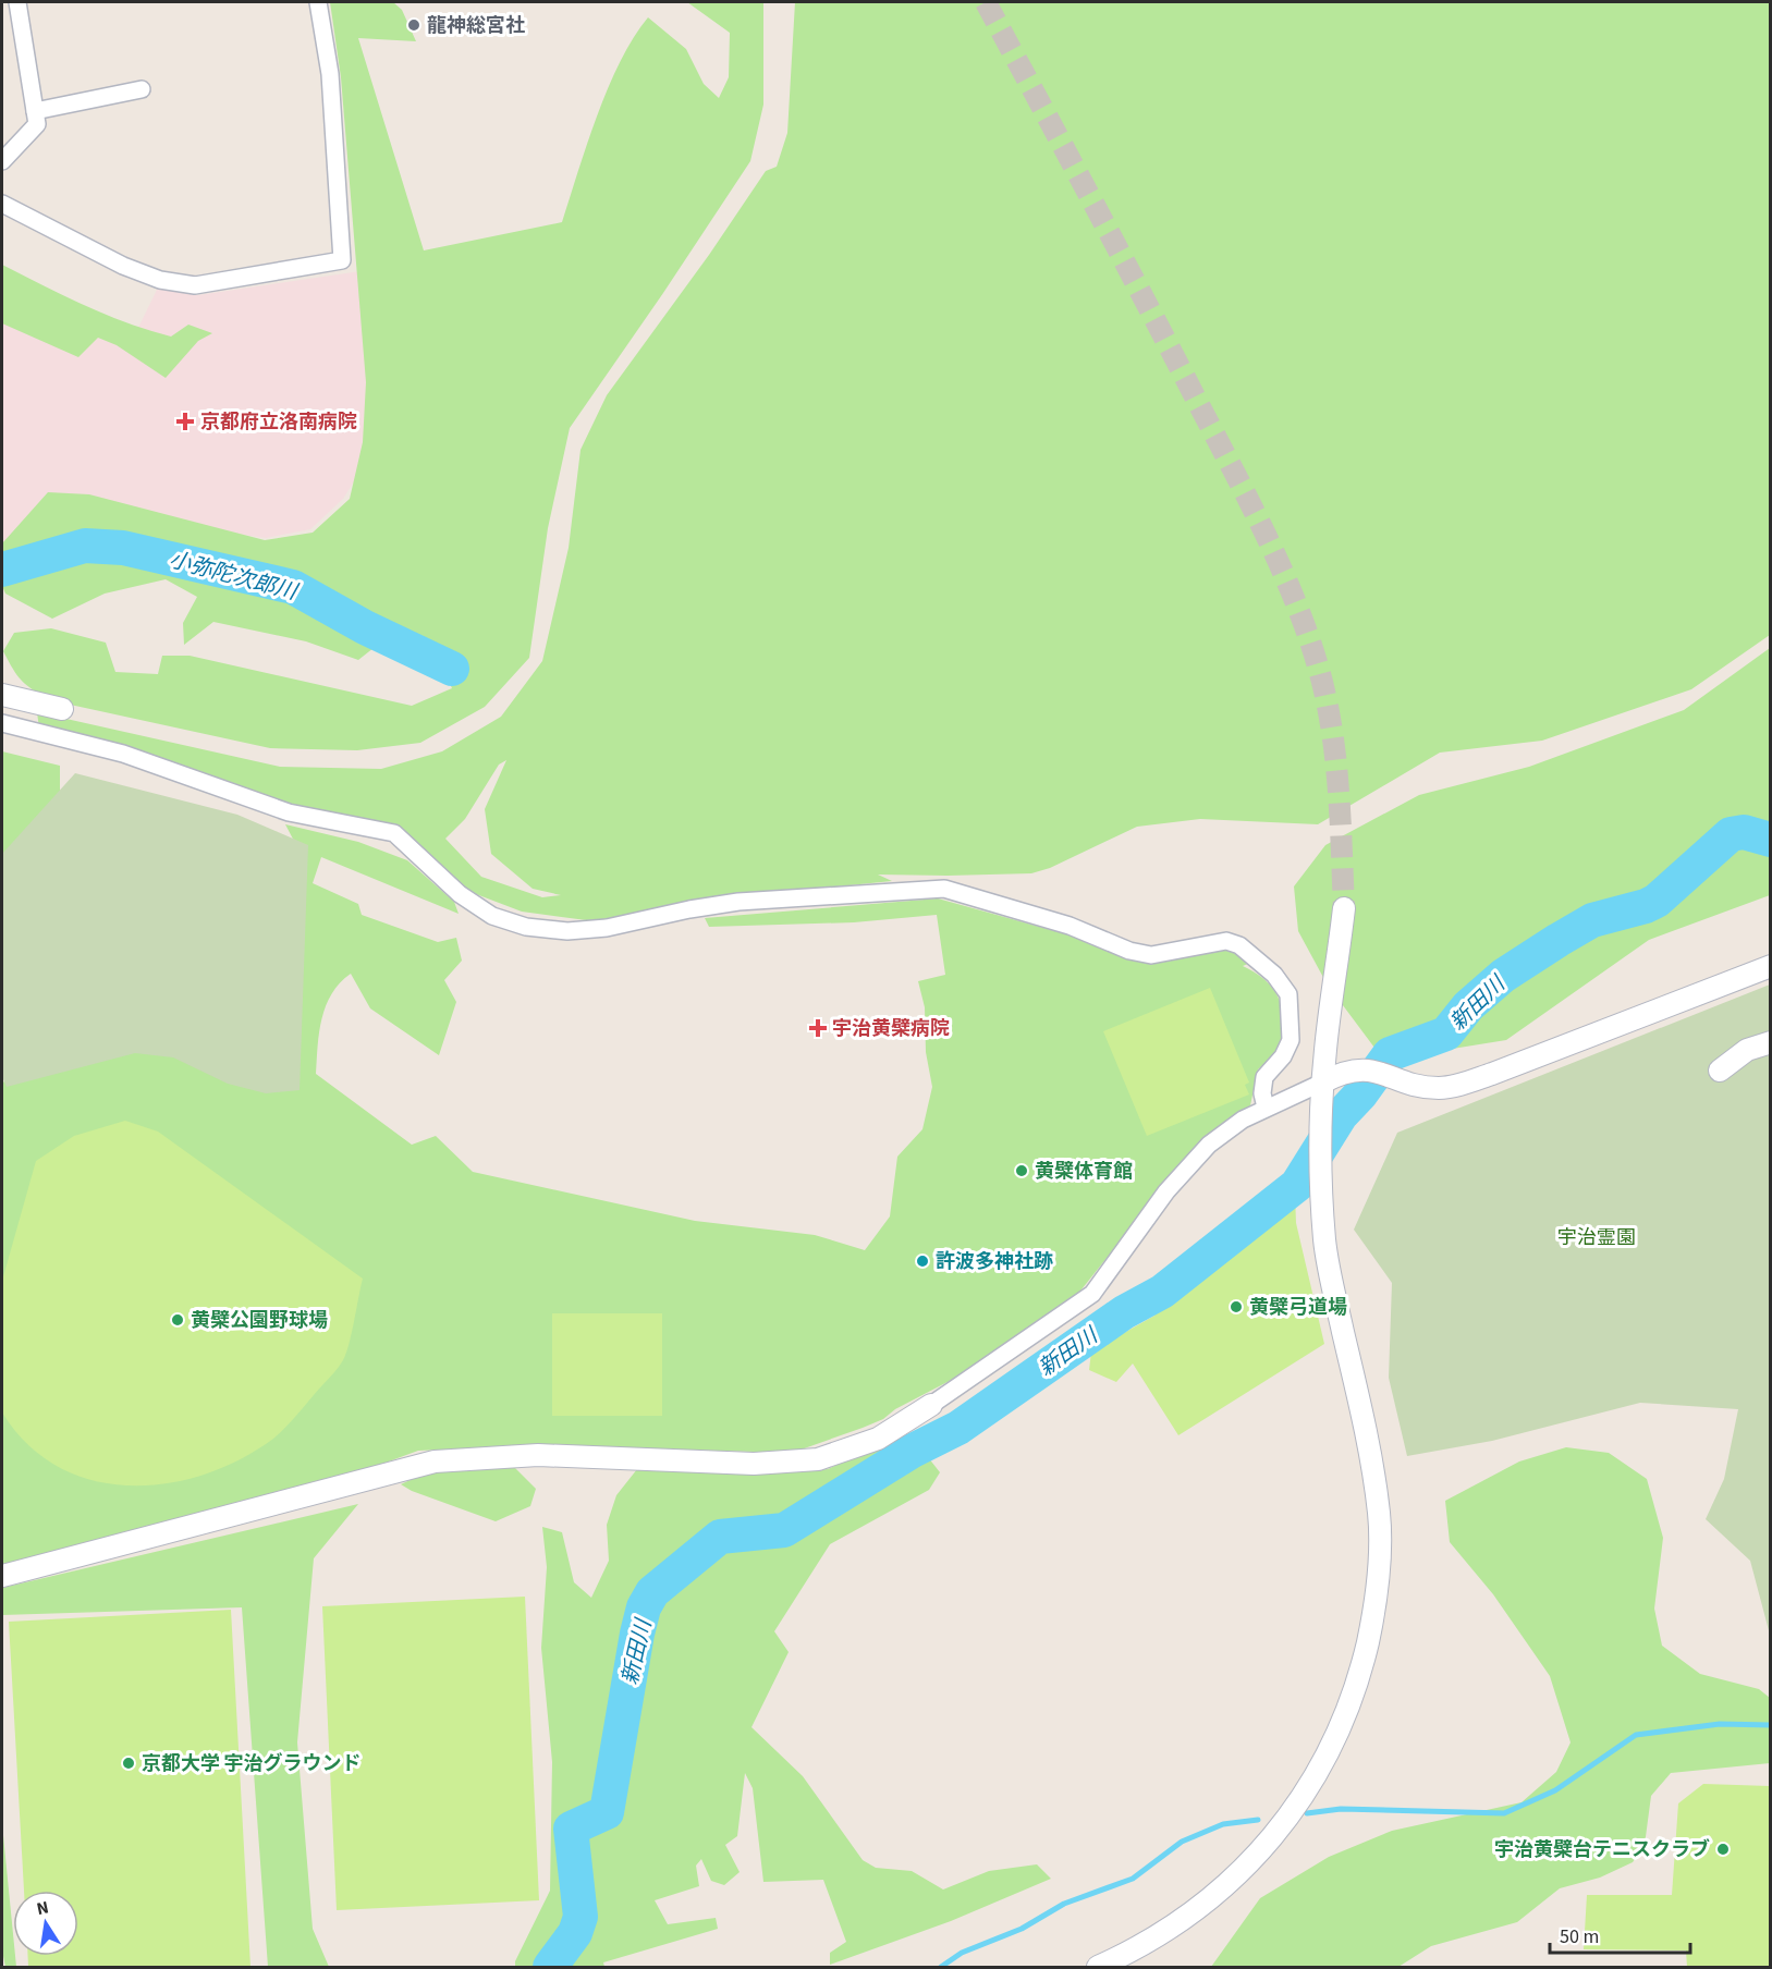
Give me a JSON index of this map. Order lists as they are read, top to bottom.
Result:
{
  "water": ["小弥陀次郎川", "新田川"],
  "parks": ["宇治霊園"],
  "places": {
    "other": [
      "龍神総宮社",
      "黄檗体育館",
      "許波多神社跡",
      "黄檗弓道場",
      "黄檗公園野球場",
      "京都大学 宇治グラウンド",
      "宇治黄檗台テニスクラブ"
    ],
    "health": ["京都府立洛南病院", "宇治黄檗病院"]
  },
  "scale_bar": "50 m",
  "north": "top"
}
